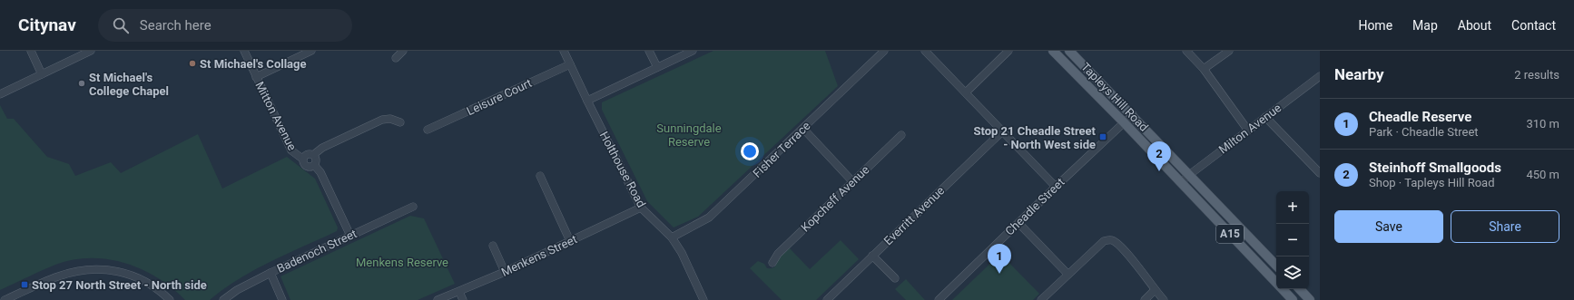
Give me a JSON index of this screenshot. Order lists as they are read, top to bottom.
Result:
{
  "streets": {
    "main road": ["Tapleys Hill Road", "A15"],
    "street": [
      "Leisure Court",
      "Mitton Avenue",
      "Milton Avenue",
      "Fisher Terrace",
      "Holthouse Road",
      "Kopcheff Avenue",
      "Cheadle Street",
      "Everritt Avenue",
      "Badenoch Street",
      "Menkens Street"
    ]
  },
  "crossings": [
    ["Leisure Court", "Holthouse Road"],
    ["Tapleys Hill Road", "Milton Avenue"],
    ["Tapleys Hill Road", "Cheadle Street"],
    ["Fisher Terrace", "Holthouse Road"],
    ["Holthouse Road", "Menkens Street"]
  ],
  "parks": ["Sunningdale Reserve", "Menkens Reserve"],
  "places": {
    "other": ["St Michael's Collage", "St Michael's College Chapel"],
    "transit": ["Stop 21 Cheadle Street - North West side", "Stop 27 North Street - North side"]
  },
  "page": {
    "header": "Citynav",
    "search": "Search here",
    "nav": [
      "Home",
      "Map",
      "About",
      "Contact"
    ],
    "heading": ["Nearby", "2 results"],
    "list": [
      {
        "mark": "1",
        "name": "Cheadle Reserve",
        "note": "Park · Cheadle Street",
        "value": "310 m"
      },
      {
        "mark": "2",
        "name": "Steinhoff Smallgoods",
        "note": "Shop · Tapleys Hill Road",
        "value": "450 m"
      }
    ],
    "pins": ["2", "1"],
    "map_buttons": ["+", "−"],
    "buttons": ["Save", "Share"]
  }
}
